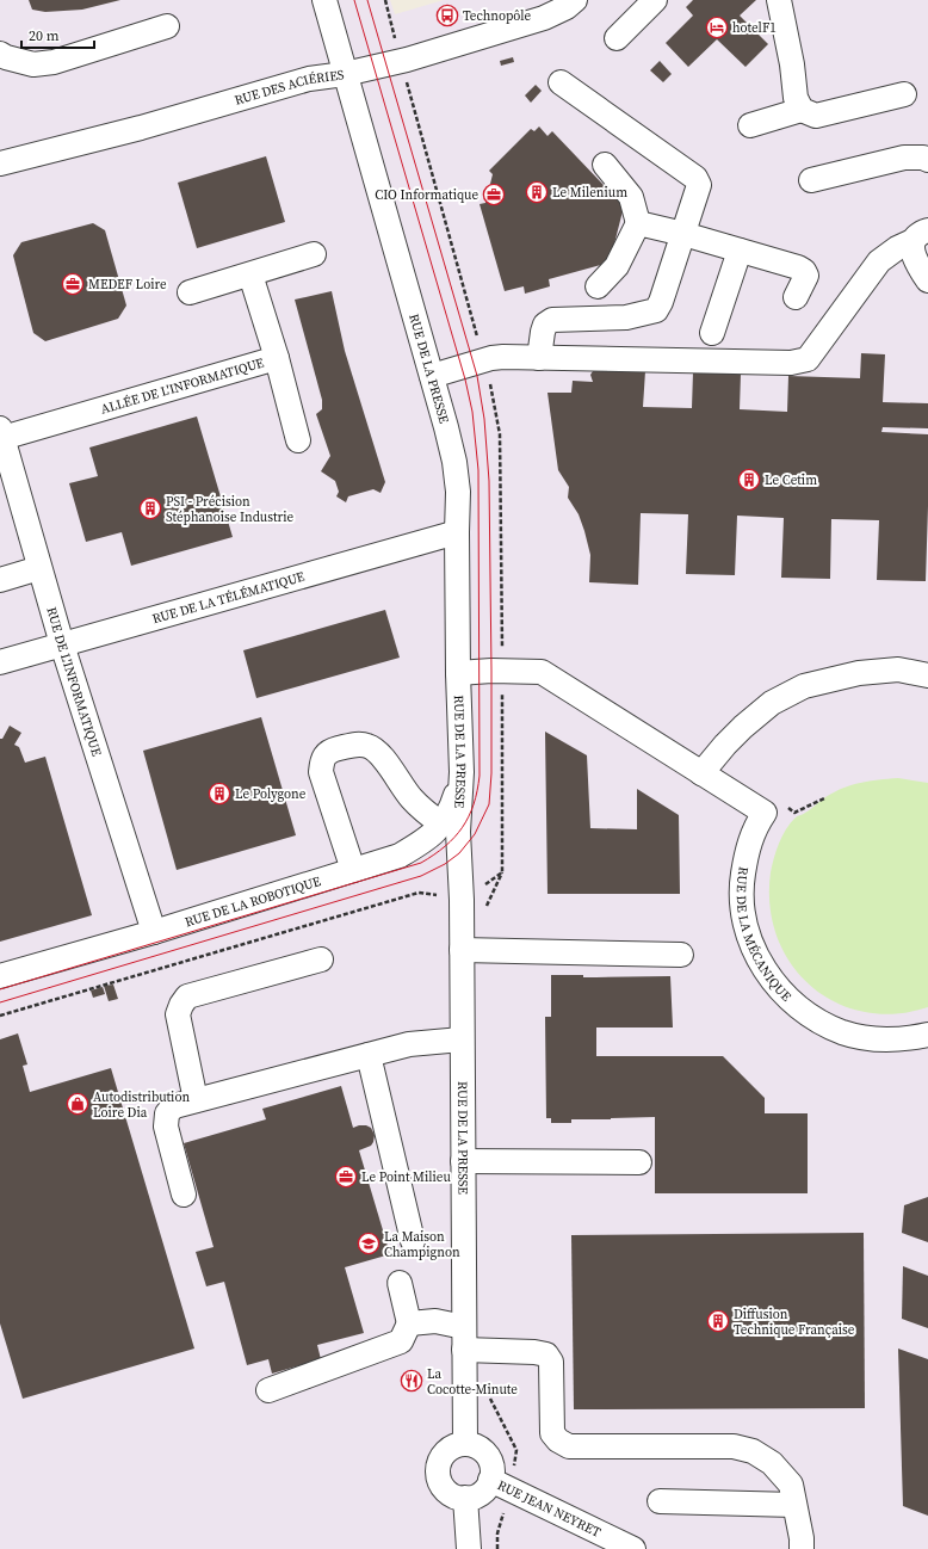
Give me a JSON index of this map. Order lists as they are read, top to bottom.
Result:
{
  "streets": {
    "street": [
      "RUE DES ACIÉRIES",
      "RUE DE LA PRESSE",
      "ALLÉE DE L'INFORMATIQUE",
      "RUE DE LA TÉLÉMATIQUE",
      "RUE DE L'INFORMATIQUE",
      "RUE DE LA ROBOTIQUE",
      "RUE DE LA MÉCANIQUE",
      "RUE JEAN NEYRET"
    ]
  },
  "crossings": [
    ["RUE DES ACIÉRIES", "RUE DE LA PRESSE"],
    ["RUE DE LA PRESSE", "RUE DE LA TÉLÉMATIQUE"],
    ["RUE DE LA PRESSE", "RUE DE LA ROBOTIQUE"],
    ["RUE DE LA PRESSE", "RUE JEAN NEYRET"],
    ["ALLÉE DE L'INFORMATIQUE", "RUE DE L'INFORMATIQUE"],
    ["RUE DE LA TÉLÉMATIQUE", "RUE DE L'INFORMATIQUE"],
    ["RUE DE L'INFORMATIQUE", "RUE DE LA ROBOTIQUE"]
  ],
  "places": {
    "bus stop": ["Technopôle"],
    "hotel": ["hotelF1"],
    "building": [
      "Le Milenium",
      "Le Cetim",
      "PSI - Précision Stéphanoise Industrie",
      "Le Polygone",
      "Diffusion Technique Française"
    ],
    "office": ["CIO Informatique", "MEDEF Loire", "Le Point Milieu"],
    "shop": ["Autodistribution Loire Dia"],
    "school or university": ["La Maison Champignon"],
    "restaurant": ["La Cocotte-Minute"]
  },
  "scale_bar": "20 m"
}
